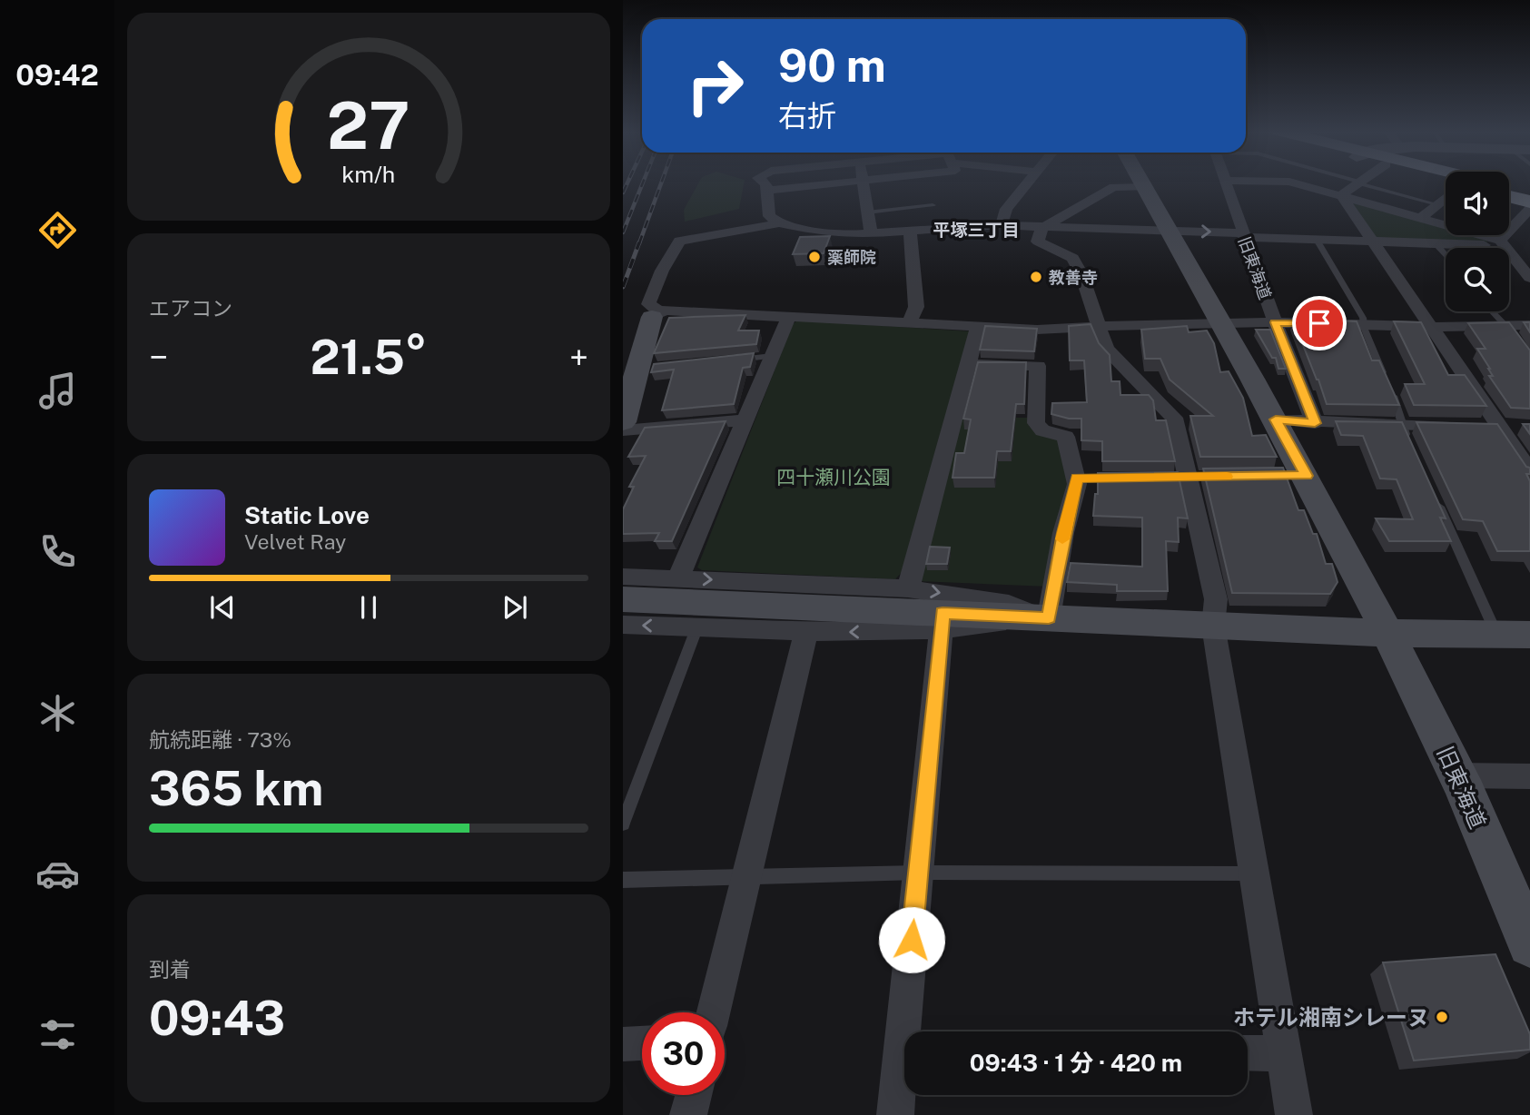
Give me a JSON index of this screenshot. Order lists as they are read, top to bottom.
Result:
{
  "streets": {
    "street": ["旧東海道"]
  },
  "districts": ["平塚三丁目"],
  "parks": ["四十瀬川公園"],
  "places": ["薬師院", "教善寺", "ホテル湘南シレーヌ"],
  "page": {
    "tabs": "09:42",
    "turn": ["90 m", "右折"],
    "tile": [
      "エアコン",
      ["航続距離 · 73%", "365 km"],
      ["到着", "09:43"]
    ],
    "heat": ["−", "21.5°", "+"],
    "song": ["Static Love", "Velvet Ray"],
    "limit": "30",
    "trip": "09:43 · 1 分 · 420 m",
    "gauge": ["27", "km/h"]
  }
}
